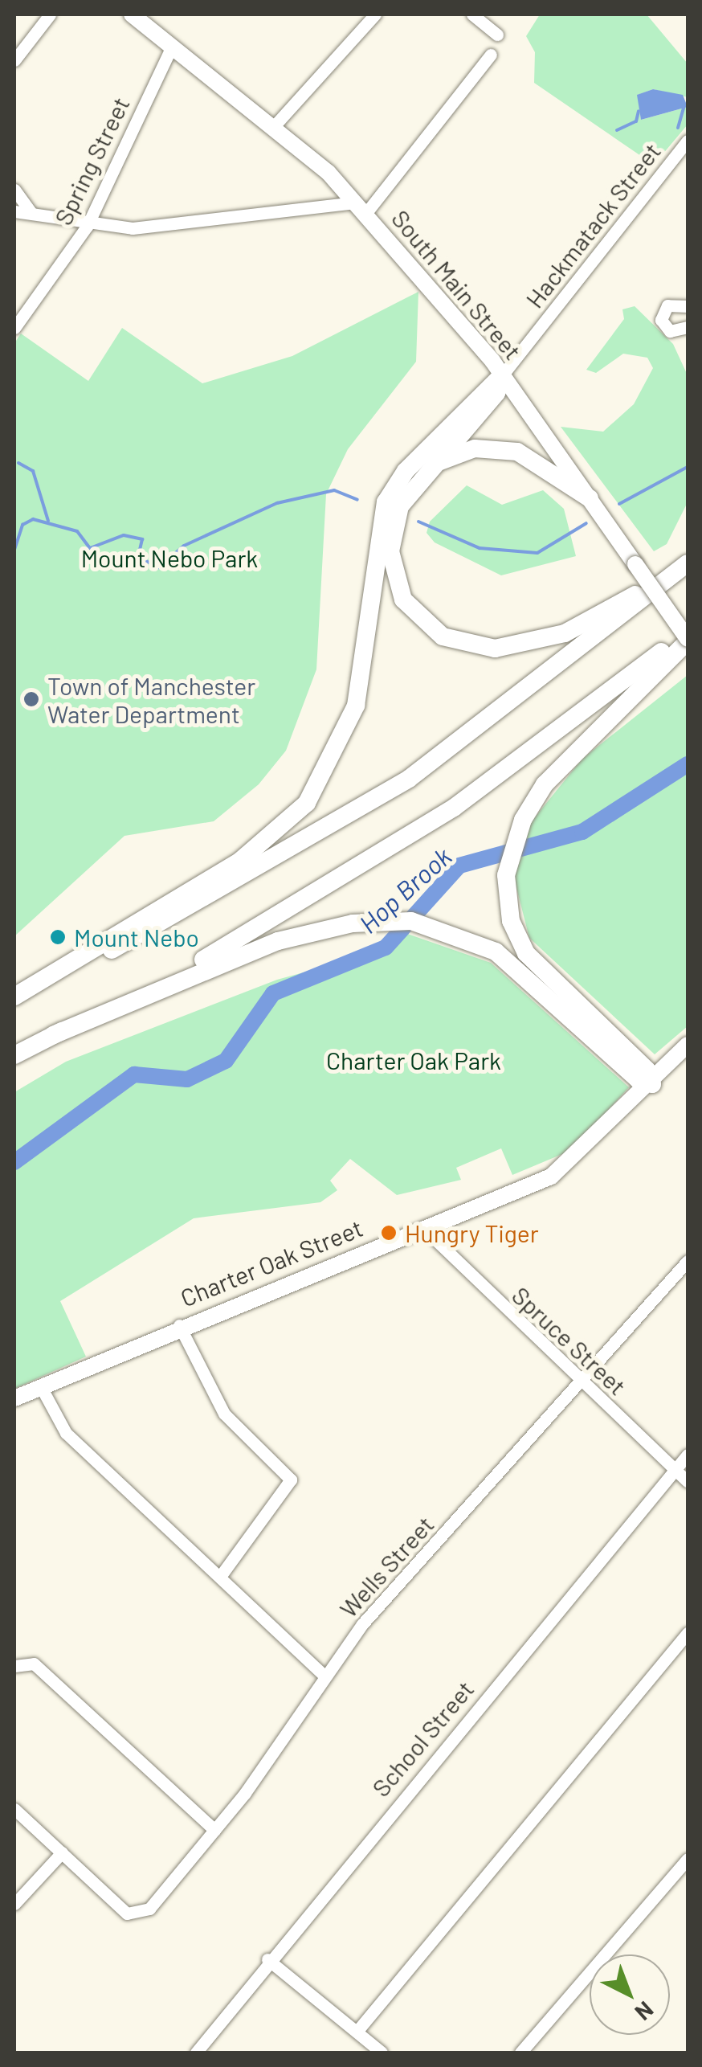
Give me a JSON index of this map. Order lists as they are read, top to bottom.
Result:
{
  "streets": {
    "main road": ["South Main Street", "Charter Oak Street"],
    "street": [
      "Spring Street",
      "Hackmatack Street",
      "Spruce Street",
      "Wells Street",
      "School Street"
    ]
  },
  "crossings": [
    ["Spring Street", "South Main Street"],
    ["Hackmatack Street", "South Main Street"],
    ["Charter Oak Street", "Spruce Street"],
    ["Spruce Street", "Wells Street"],
    ["Spruce Street", "School Street"]
  ],
  "water": ["Hop Brook"],
  "parks": ["Mount Nebo Park", "Charter Oak Park"],
  "places": ["Town of Manchester Water Department", "Mount Nebo", "Hungry Tiger"],
  "north": "bottom right"
}
